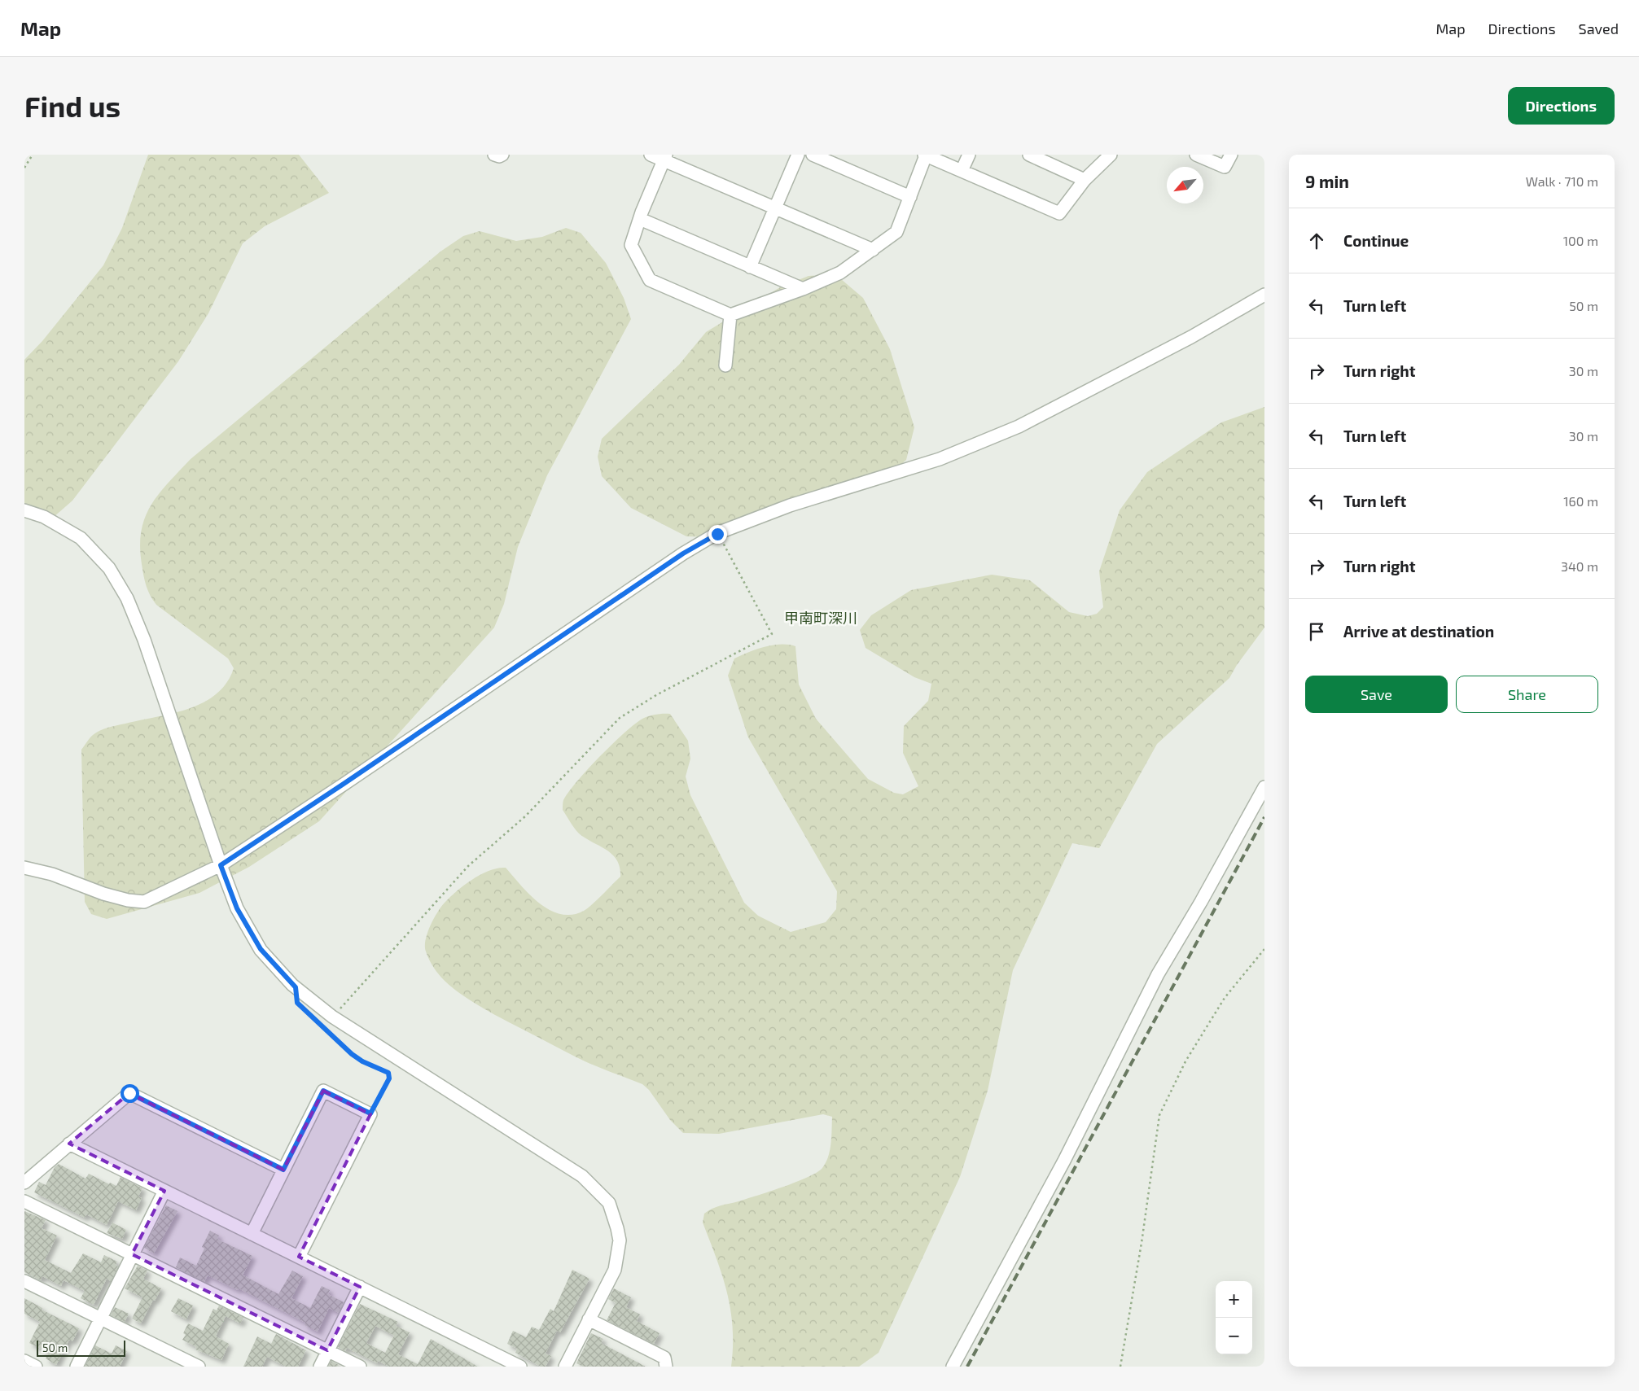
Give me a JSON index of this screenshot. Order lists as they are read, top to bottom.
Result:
{
  "districts": ["甲南町深川"],
  "scale_bar": "50 m",
  "north": "bottom left",
  "page": {
    "header": "Map",
    "nav": ["Map", "Directions", "Saved"],
    "buttons": [
      "Directions",
      ["Save", "Share"]
    ],
    "title": "Find us",
    "heading": ["9 min", "Walk · 710 m"],
    "list": [
      ["Continue", "100 m"],
      ["Turn left", "50 m"],
      ["Turn right", "30 m"],
      ["Turn left", "30 m"],
      ["Turn left", "160 m"],
      ["Turn right", "340 m"],
      "Arrive at destination"
    ],
    "map_buttons": ["+", "−"],
    "scale": "50 m"
  }
}
